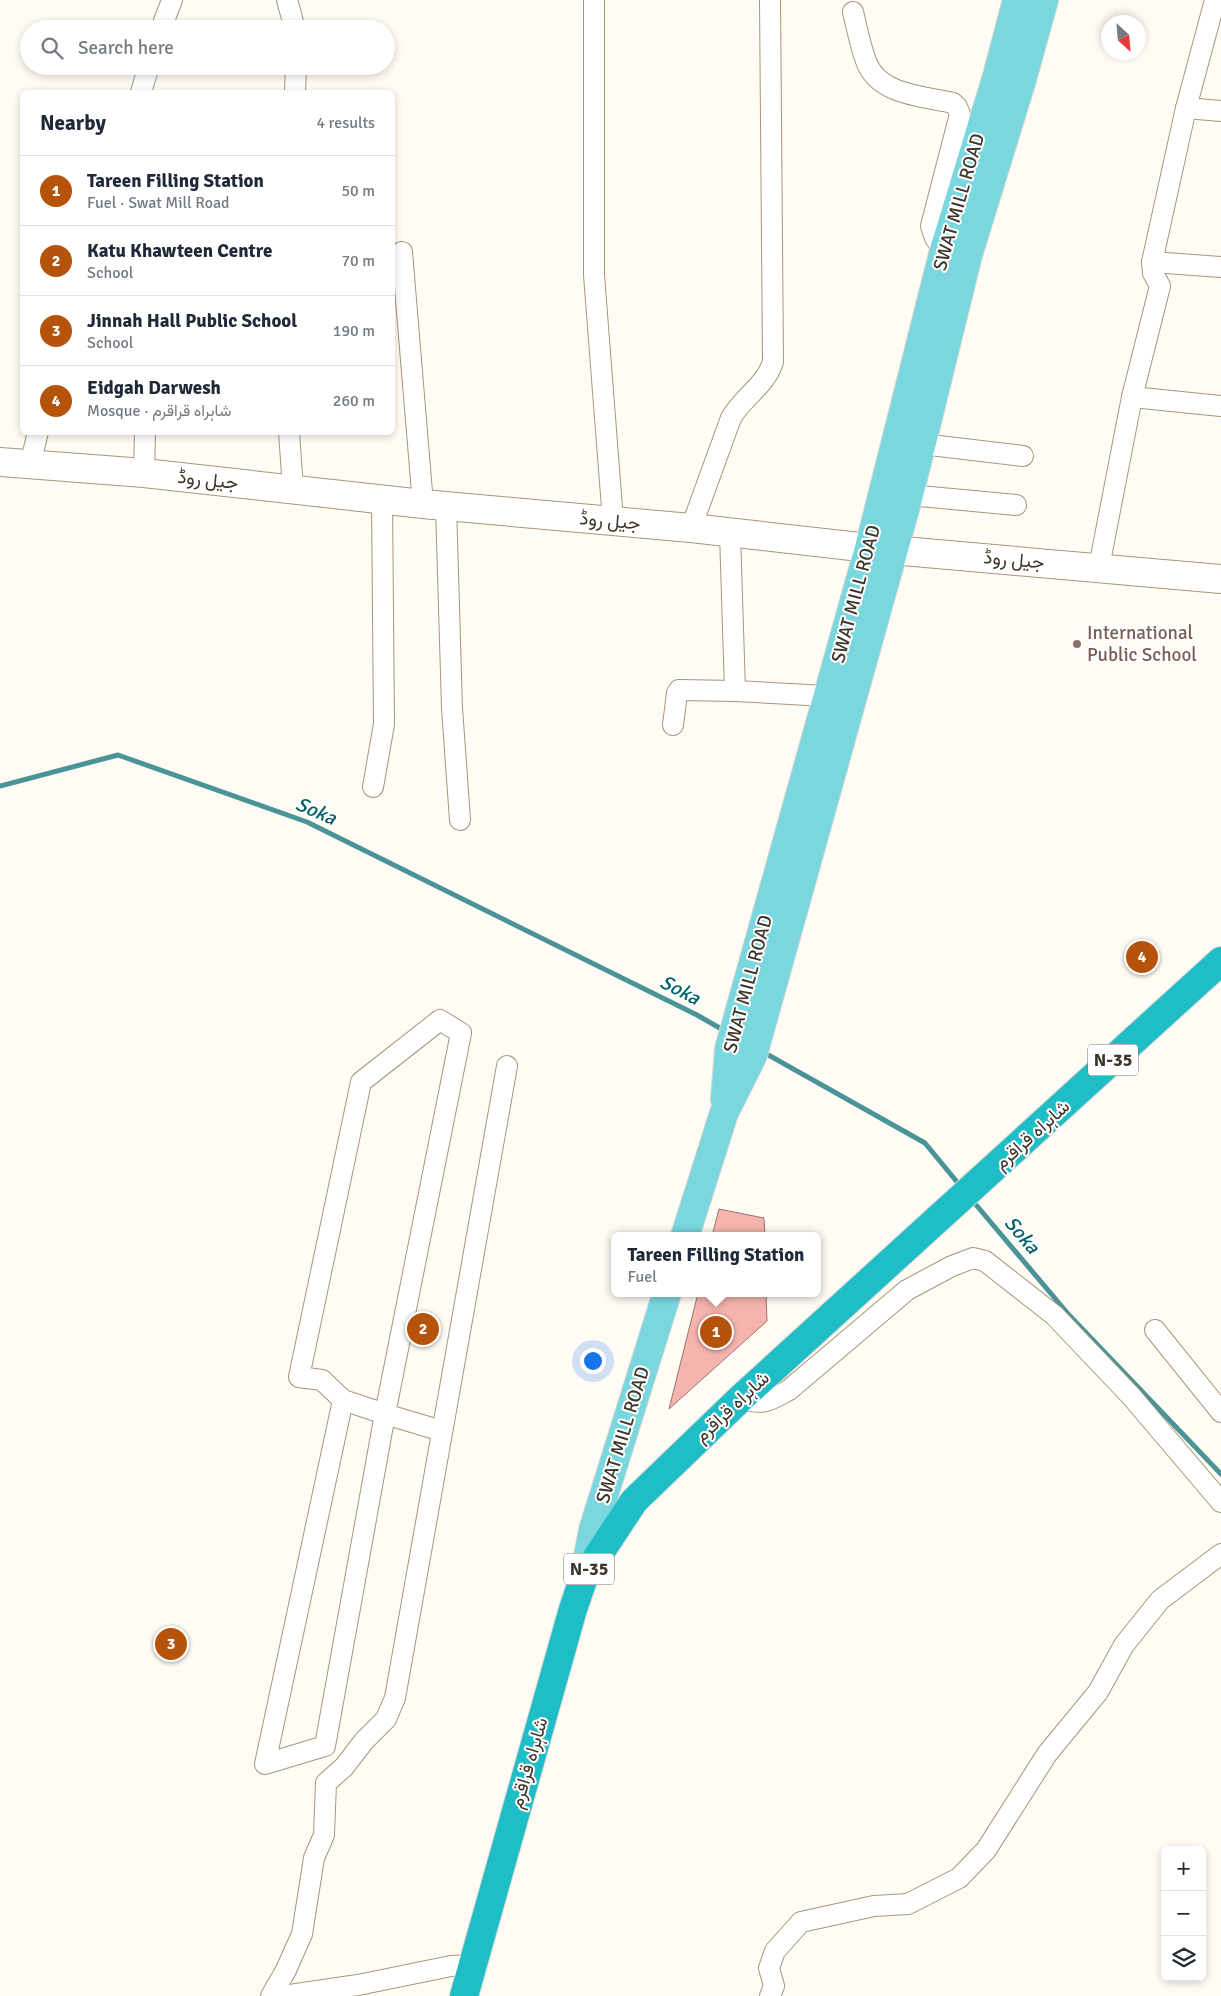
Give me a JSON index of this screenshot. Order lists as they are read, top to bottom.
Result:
{
  "streets": {
    "highway": ["N-35", "شاہراہ قراقرم"],
    "main road": ["SWAT MILL ROAD"],
    "street": ["جیل روڈ"]
  },
  "crossings": [
    ["SWAT MILL ROAD", "جیل روڈ"],
    ["SWAT MILL ROAD", "شاہراہ قراقرم"]
  ],
  "water": ["Soka"],
  "places": ["International Public School"],
  "north": "bottom right",
  "page": {
    "search": "Search here",
    "heading": ["Nearby", "4 results"],
    "list": [
      {
        "mark": "1",
        "name": "Tareen Filling Station",
        "note": "Fuel · Swat Mill Road",
        "value": "50 m"
      },
      {
        "mark": "2",
        "name": "Katu Khawteen Centre",
        "note": "School",
        "value": "70 m"
      },
      {
        "mark": "3",
        "name": "Jinnah Hall Public School",
        "note": "School",
        "value": "190 m"
      },
      {
        "mark": "4",
        "name": "Eidgah Darwesh",
        "note": "Mosque · شاہراہ قراقرم",
        "value": "260 m"
      }
    ],
    "pins": [
      "4",
      "2",
      "1",
      "3"
    ],
    "popup": ["Tareen Filling Station", "Fuel"],
    "map_buttons": ["+", "−"]
  }
}
